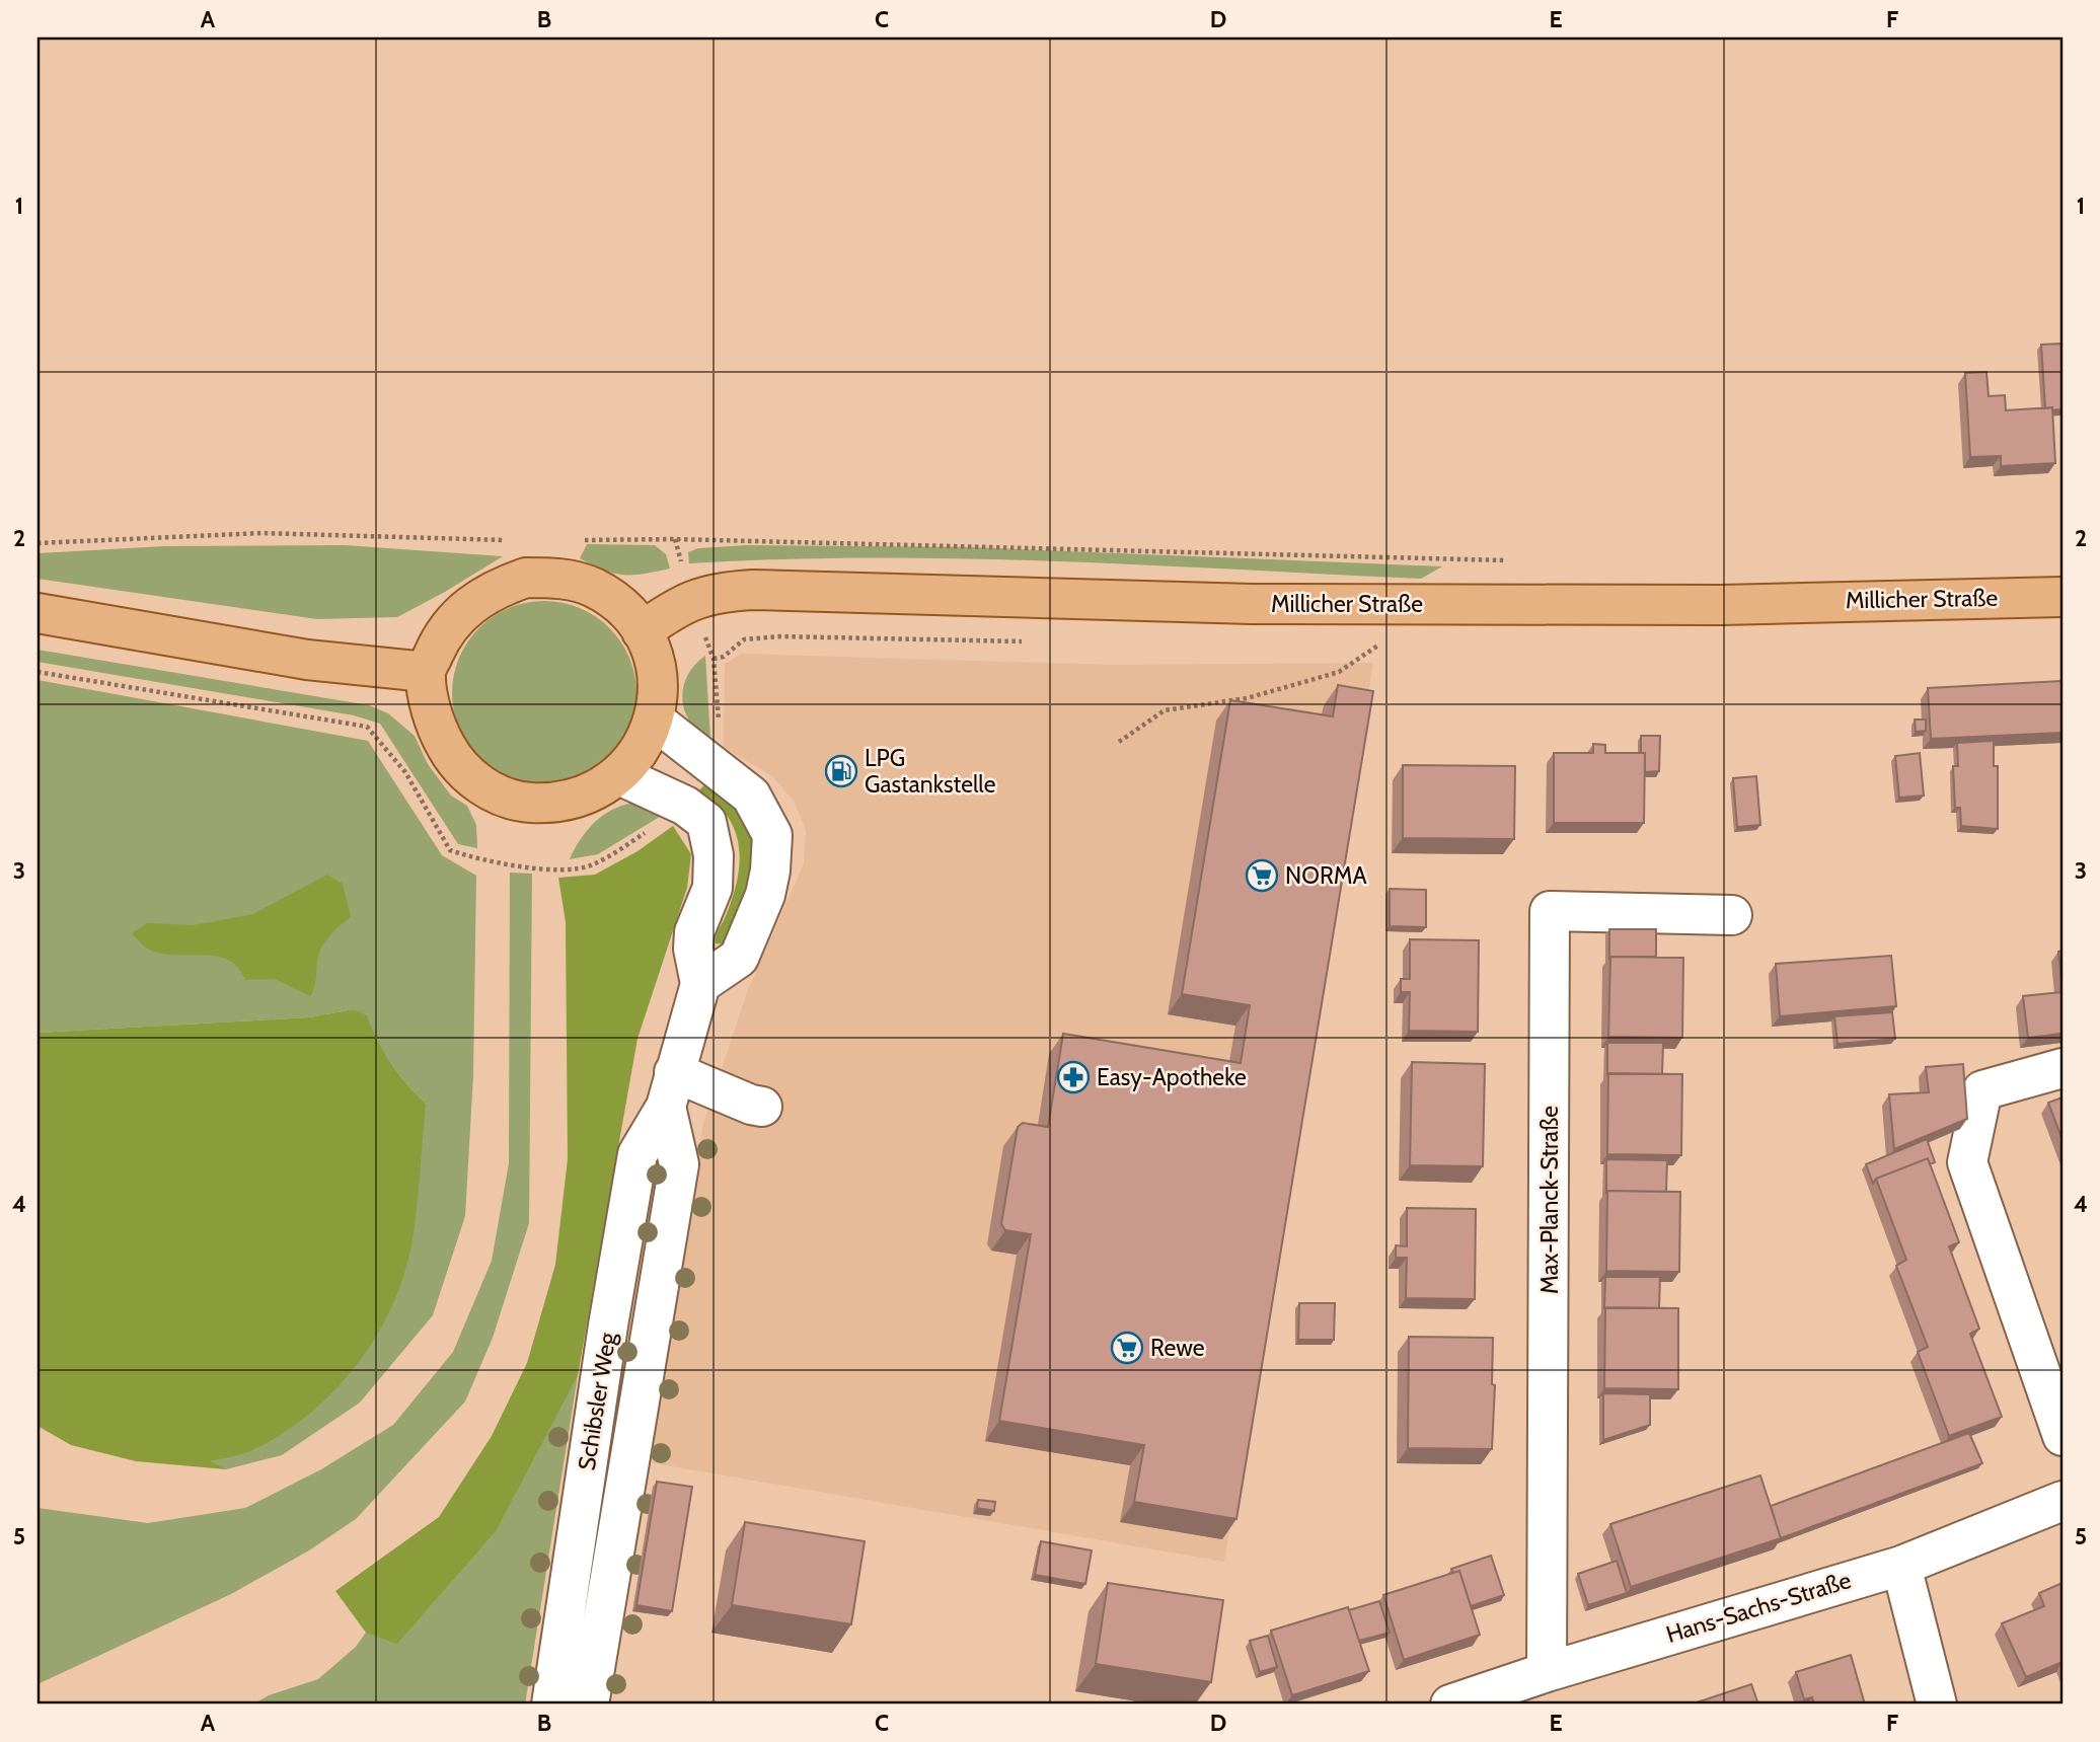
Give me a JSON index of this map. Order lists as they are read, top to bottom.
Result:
{
  "streets": {
    "main road": ["Millicher Straße"],
    "street": ["Max-Planck-Straße", "Schibsler Weg", "Hans-Sachs-Straße"]
  },
  "crossings": [
    ["Millicher Straße", "Schibsler Weg"],
    ["Max-Planck-Straße", "Hans-Sachs-Straße"]
  ],
  "places": {
    "fuel station": ["LPG Gastankstelle"],
    "supermarket": ["NORMA", "Rewe"],
    "pharmacy": ["Easy-Apotheke"]
  },
  "grid": {
    "columns": [
      "A",
      "B",
      "C",
      "D",
      "E",
      "F"
    ],
    "rows": [
      "1",
      "2",
      "3",
      "4",
      "5"
    ]
  }
}
